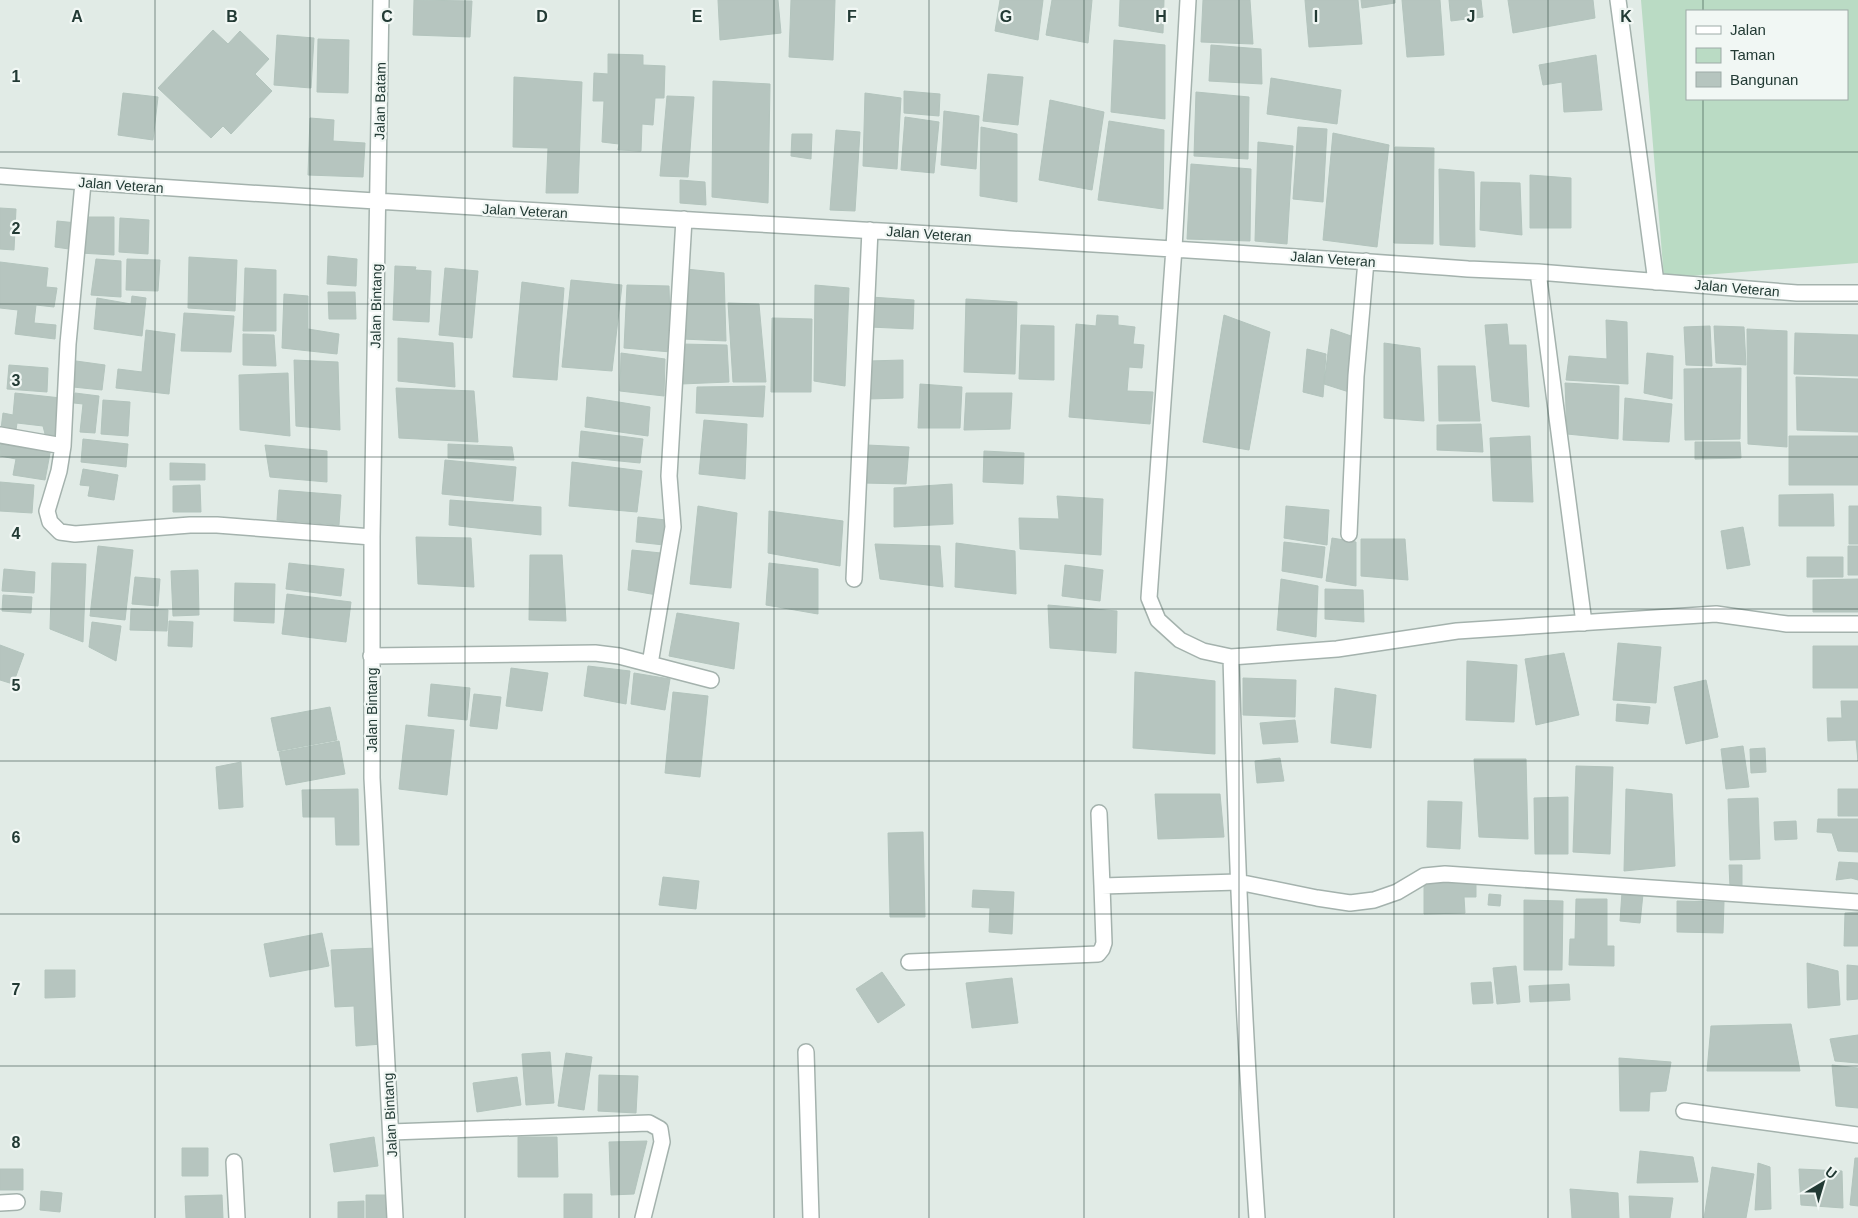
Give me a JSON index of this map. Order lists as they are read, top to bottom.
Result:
{
  "streets": {
    "street": ["Jalan Batam", "Jalan Veteran", "Jalan Bintang"]
  },
  "crossings": [
    ["Jalan Batam", "Jalan Veteran"],
    ["Jalan Batam", "Jalan Bintang"],
    ["Jalan Veteran", "Jalan Bintang"]
  ],
  "legend": ["Jalan", "Taman", "Bangunan"],
  "north": "top right",
  "grid": {
    "columns": [
      "A",
      "B",
      "C",
      "D",
      "E",
      "F",
      "G",
      "H",
      "I",
      "J",
      "K"
    ],
    "rows": [
      "1",
      "2",
      "3",
      "4",
      "5",
      "6",
      "7",
      "8"
    ]
  }
}
